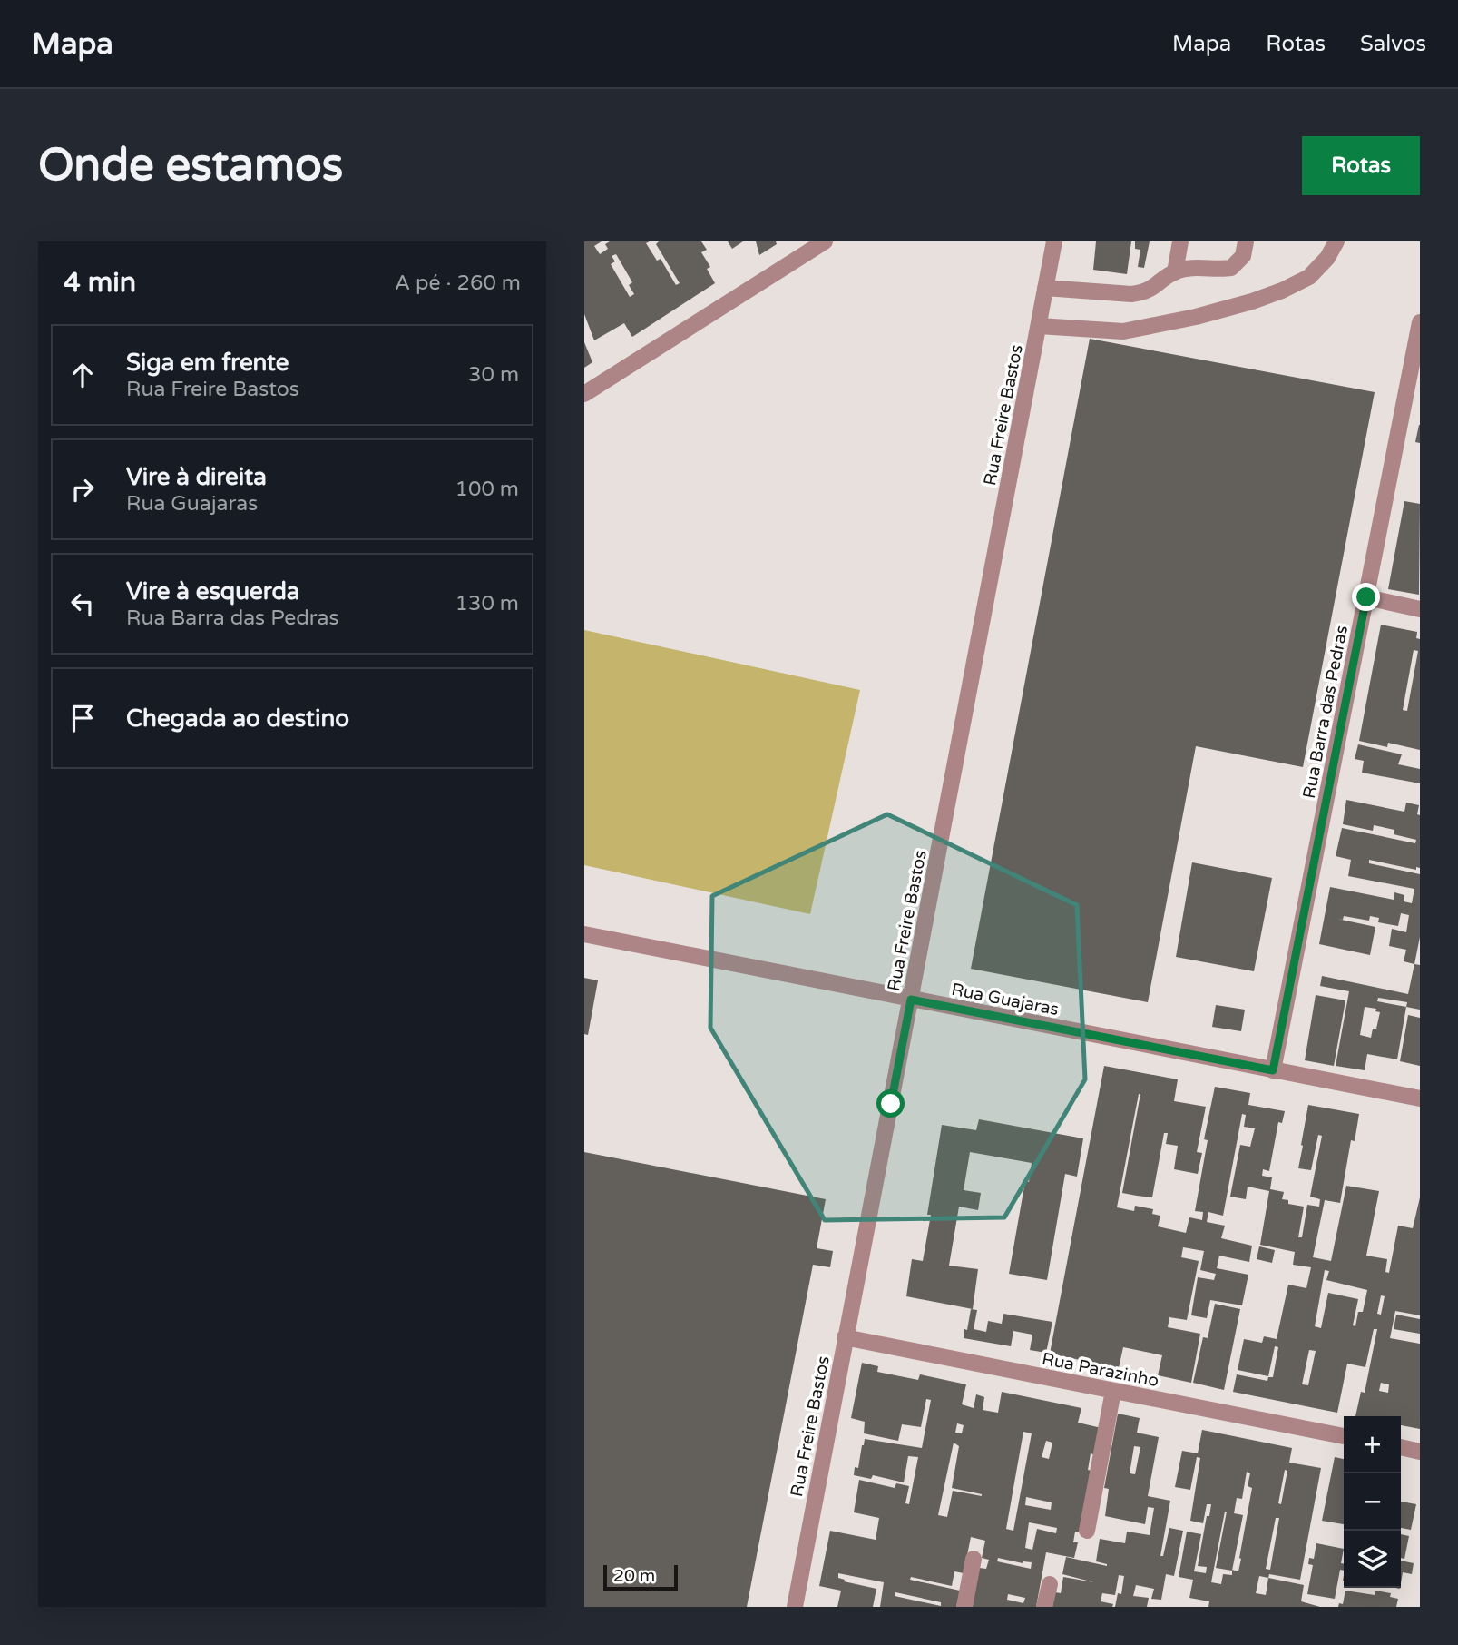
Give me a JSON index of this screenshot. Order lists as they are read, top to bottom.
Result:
{
  "streets": {
    "street": [
      "Rua Freire Bastos",
      "Rua Barra das Pedras",
      "Rua Guajaras",
      "Rua Parazinho"
    ]
  },
  "crossings": [
    ["Rua Freire Bastos", "Rua Guajaras"],
    ["Rua Freire Bastos", "Rua Parazinho"],
    ["Rua Barra das Pedras", "Rua Guajaras"]
  ],
  "scale_bar": "20 m",
  "page": {
    "header": "Mapa",
    "nav": ["Mapa", "Rotas", "Salvos"],
    "buttons": "Rotas",
    "title": "Onde estamos",
    "heading": ["4 min", "A pé · 260 m"],
    "list": [
      ["Siga em frente", "Rua Freire Bastos", "30 m"],
      ["Vire à direita", "Rua Guajaras", "100 m"],
      ["Vire à esquerda", "Rua Barra das Pedras", "130 m"],
      "Chegada ao destino"
    ],
    "map_buttons": ["+", "−"],
    "scale": "20 m"
  }
}
